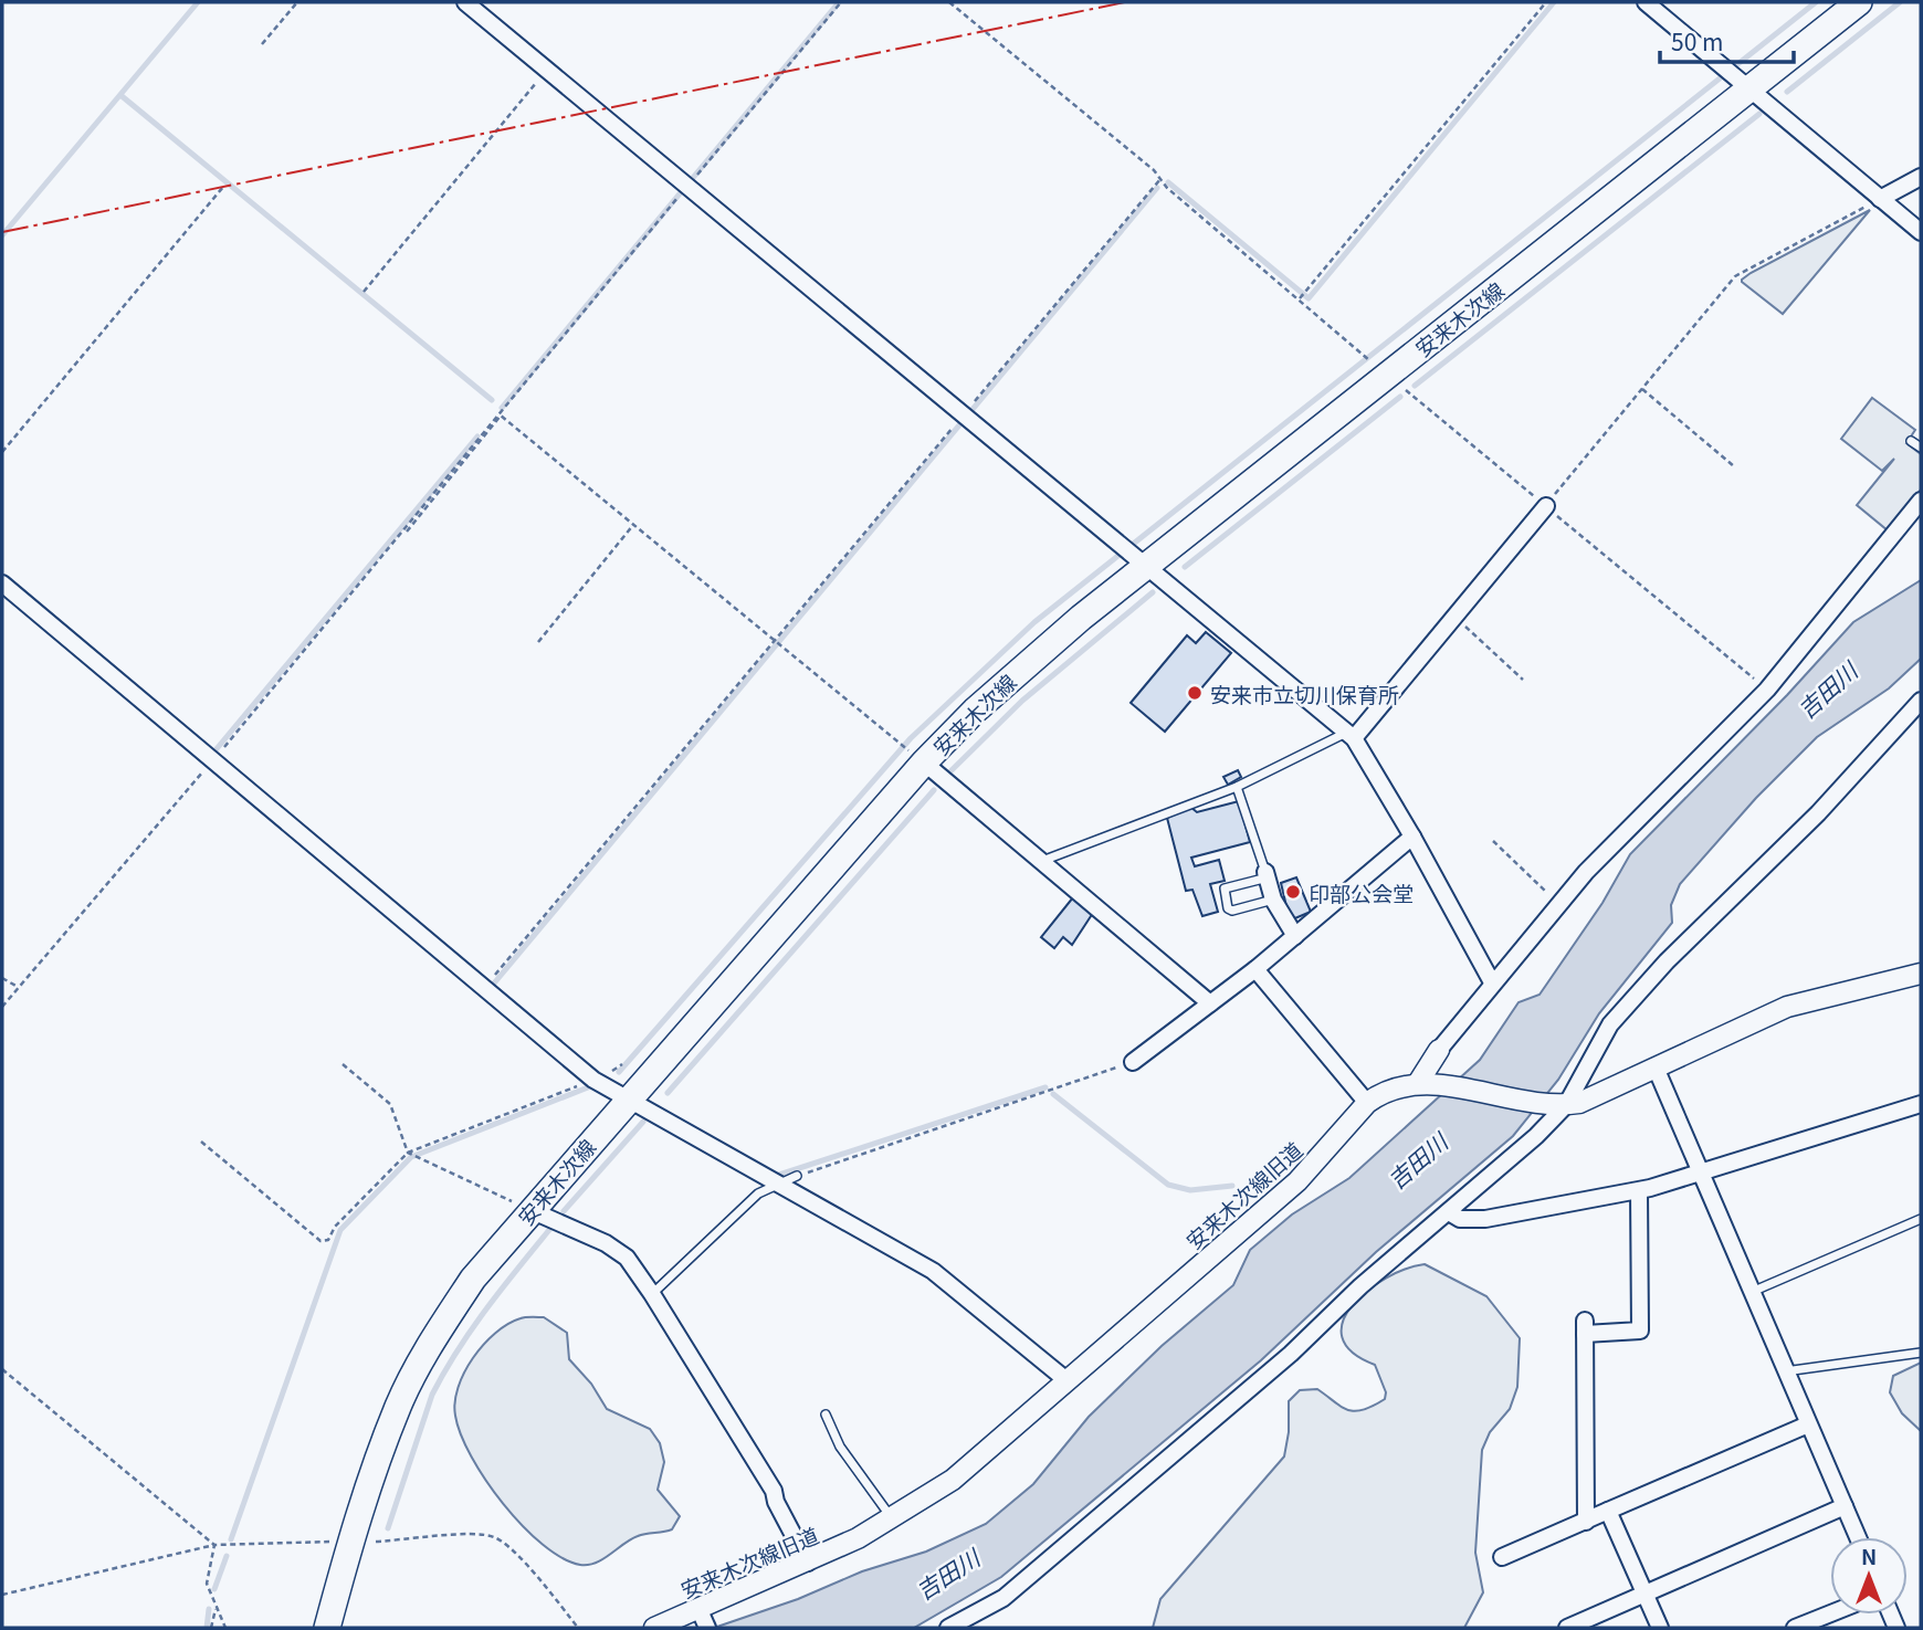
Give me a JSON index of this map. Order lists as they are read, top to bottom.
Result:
{
  "streets": {
    "main road": ["安来木次線"],
    "street": ["安来木次線旧道"]
  },
  "water": ["吉田川"],
  "places": ["安来市立切川保育所", "印部公会堂"],
  "scale_bar": "50 m",
  "north": "top"
}
